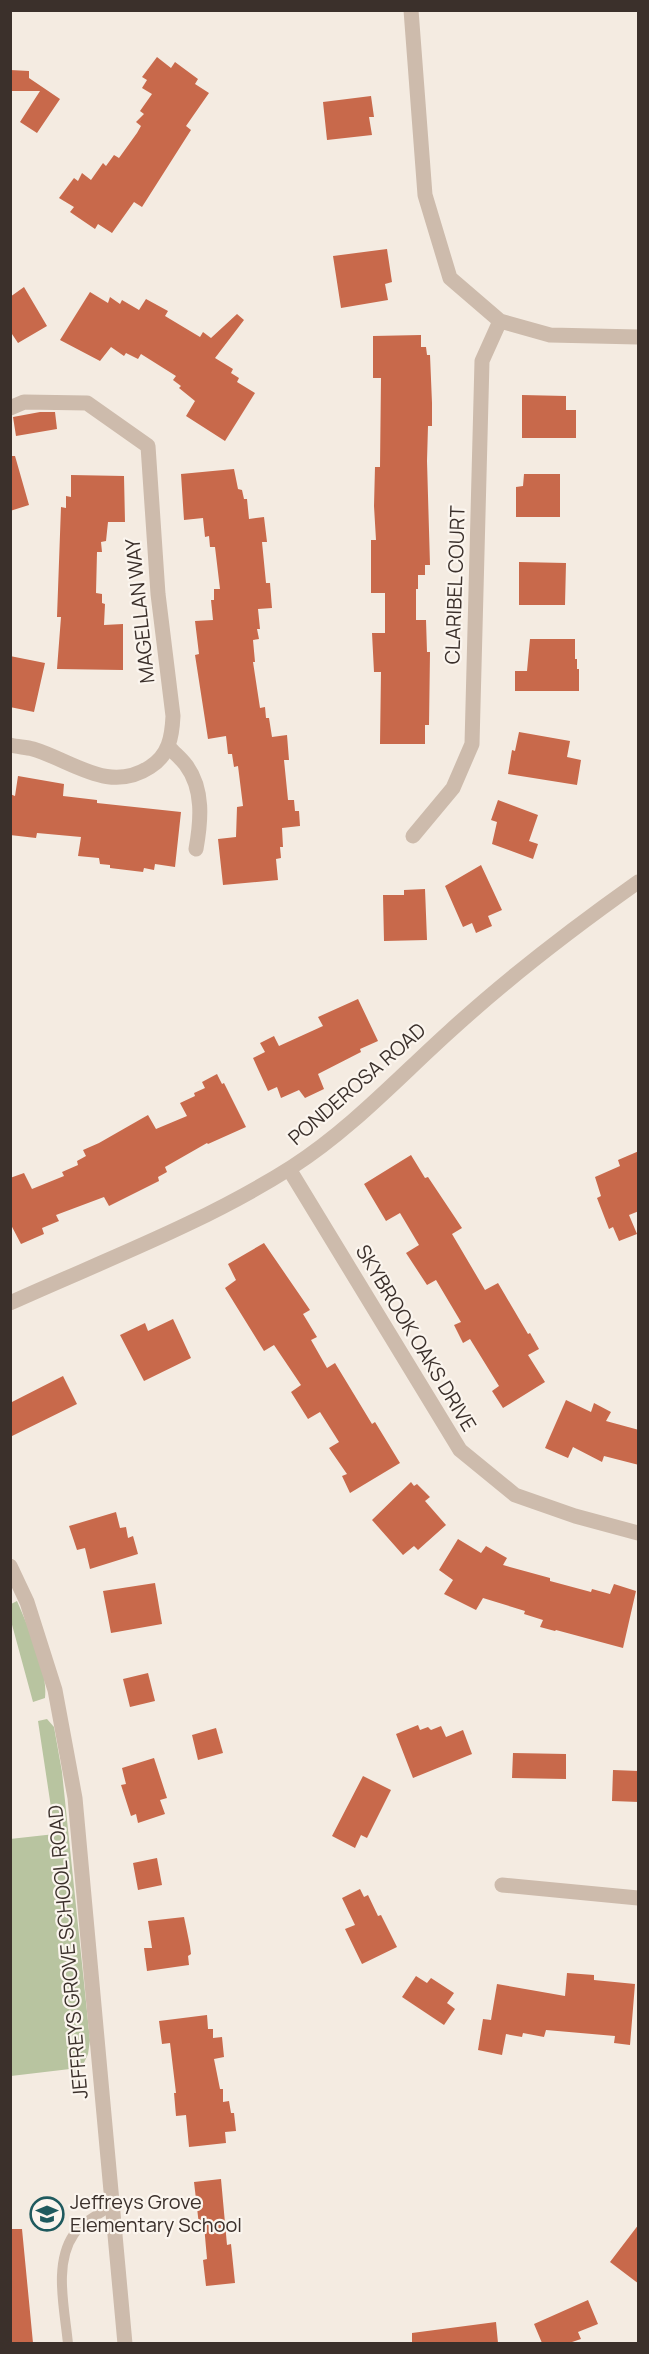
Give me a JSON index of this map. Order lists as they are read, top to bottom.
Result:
{
  "streets": {
    "street": [
      "CLARIBEL COURT",
      "MAGELLAN WAY",
      "PONDEROSA ROAD",
      "SKYBROOK OAKS DRIVE",
      "JEFFREYS GROVE SCHOOL ROAD"
    ]
  },
  "crossings": [
    ["PONDEROSA ROAD", "SKYBROOK OAKS DRIVE"]
  ],
  "places": {
    "school or university": ["Jeffreys Grove Elementary School"]
  }
}
